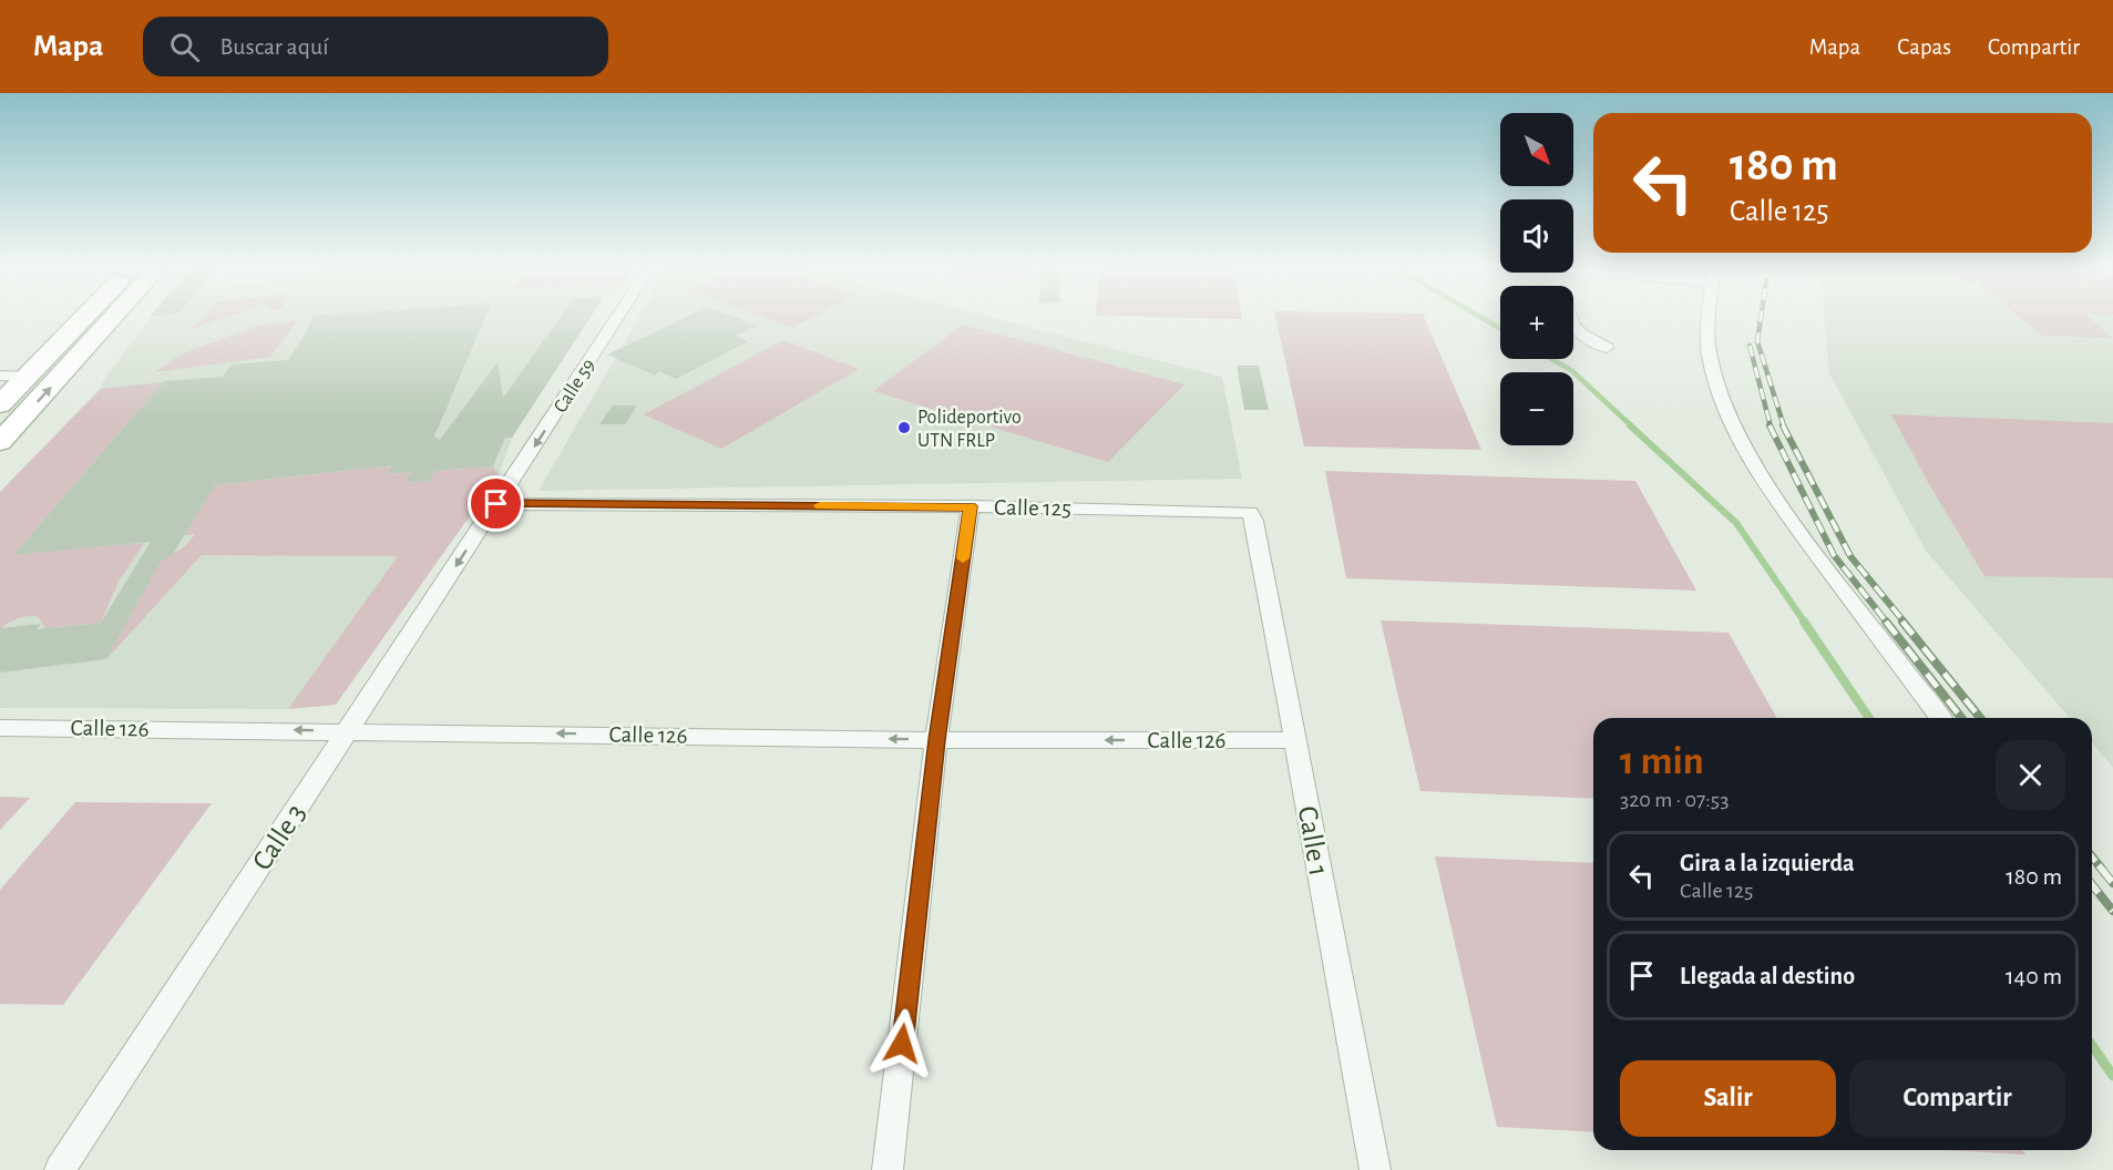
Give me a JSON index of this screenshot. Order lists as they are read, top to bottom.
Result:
{
  "streets": {
    "street": [
      "Calle 59",
      "Calle 125",
      "Calle 126",
      "Calle 3",
      "Calle 1"
    ]
  },
  "crossings": [
    ["Calle 59", "Calle 125"],
    ["Calle 59", "Calle 3"],
    ["Calle 125", "Calle 3"],
    ["Calle 125", "Calle 1"],
    ["Calle 126", "Calle 3"],
    ["Calle 126", "Calle 1"]
  ],
  "one_way": ["Calle 59", "Calle 126"],
  "places": ["Polideportivo UTN FRLP"],
  "north": "bottom right",
  "page": {
    "header": "Mapa",
    "search": "Buscar aquí",
    "nav": ["Mapa", "Capas", "Compartir"],
    "map_buttons": ["+", "−"],
    "turn": ["180 m", "Calle 125"],
    "heading": ["1 min", "320 m · 07:53"],
    "list": [
      {
        "name": "Gira a la izquierda",
        "note": "Calle 125",
        "value": "180 m"
      },
      {
        "name": "Llegada al destino",
        "value": "140 m"
      }
    ],
    "buttons": ["Salir", "Compartir"]
  }
}
